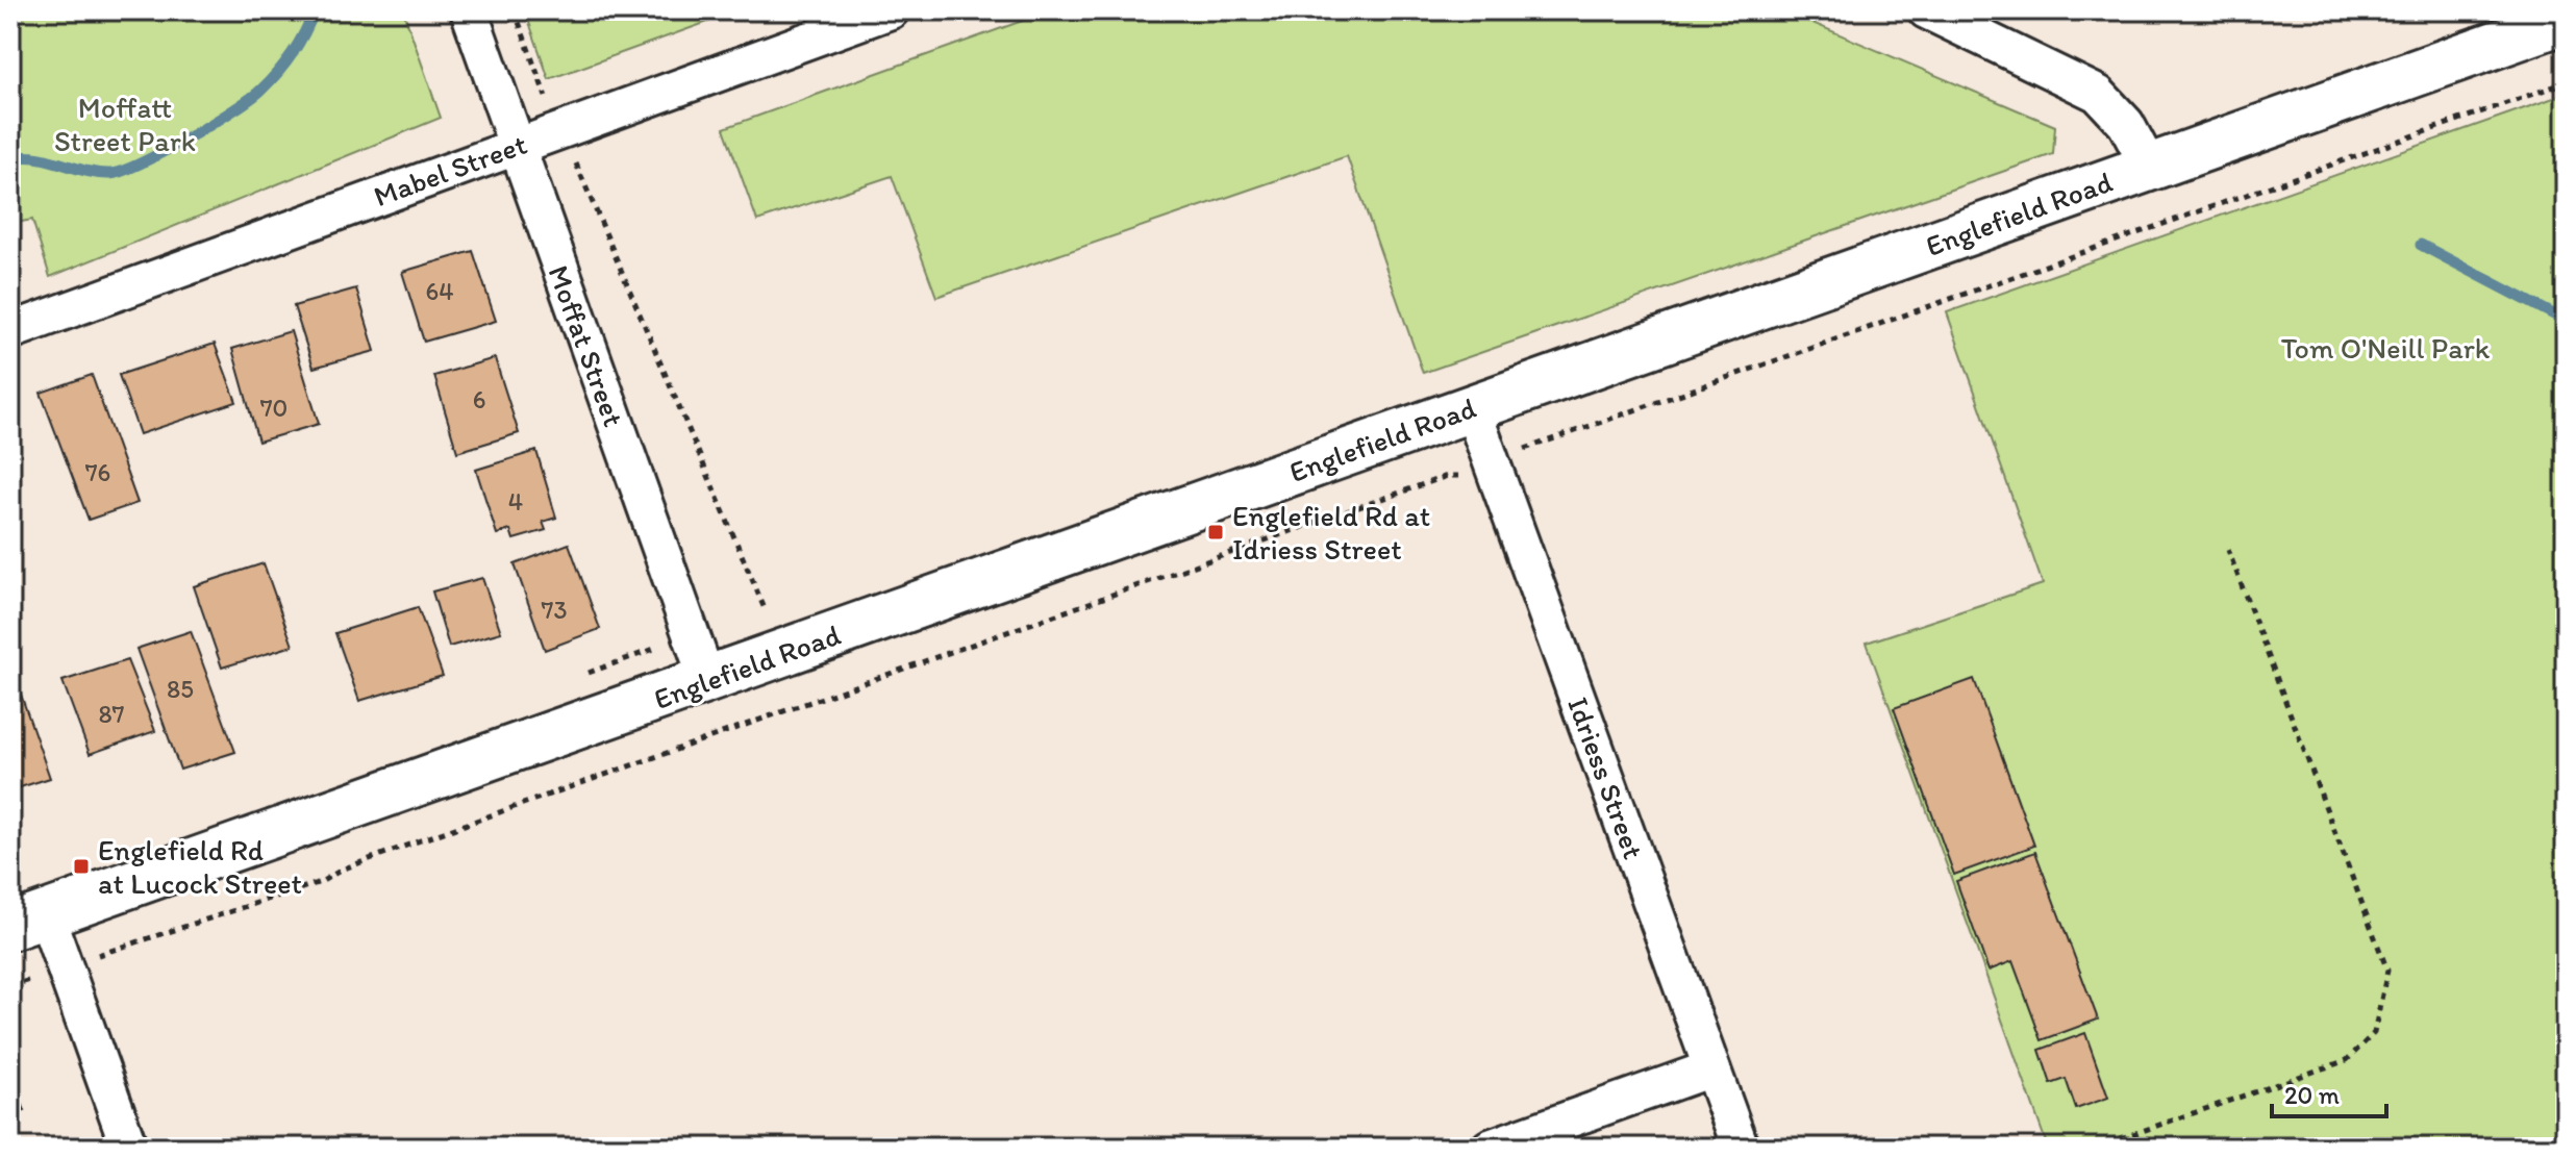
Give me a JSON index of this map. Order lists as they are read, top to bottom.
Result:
{
  "streets": {
    "main road": ["Englefield Road"],
    "street": ["Mabel Street", "Moffat Street", "Idriess Street"]
  },
  "crossings": [
    ["Mabel Street", "Moffat Street"],
    ["Englefield Road", "Moffat Street"],
    ["Englefield Road", "Idriess Street"]
  ],
  "parks": ["Moffatt Street Park", "Tom O'Neill Park"],
  "places": {
    "transit": ["Englefield Rd at Idriess Street", "Englefield Rd at Lucock Street"]
  },
  "house_numbers": [
    "64",
    "6",
    "70",
    "76",
    "4",
    "73",
    "85",
    "87"
  ],
  "scale_bar": "20 m"
}
